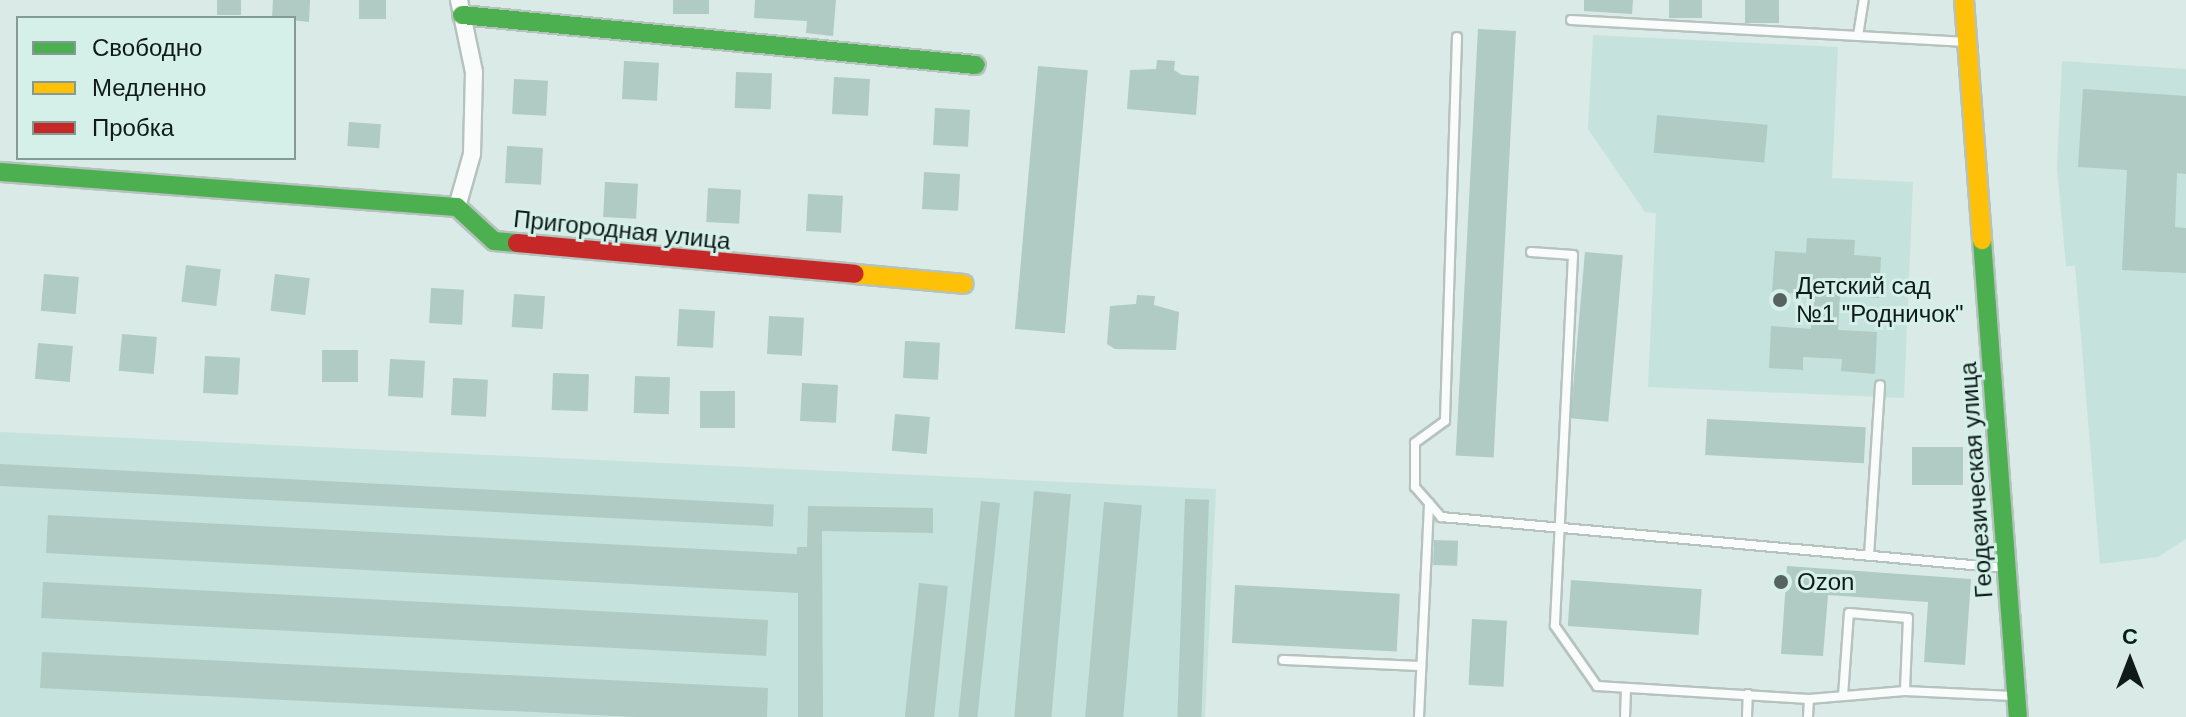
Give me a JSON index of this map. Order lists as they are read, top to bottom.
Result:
{
  "streets": {
    "street": ["Пригородная улица", "Геодезическая улица"]
  },
  "places": ["Детский сад №1 \"Родничок\"", "Ozon"],
  "legend": ["Свободно", "Медленно", "Пробка"],
  "north": "top"
}
